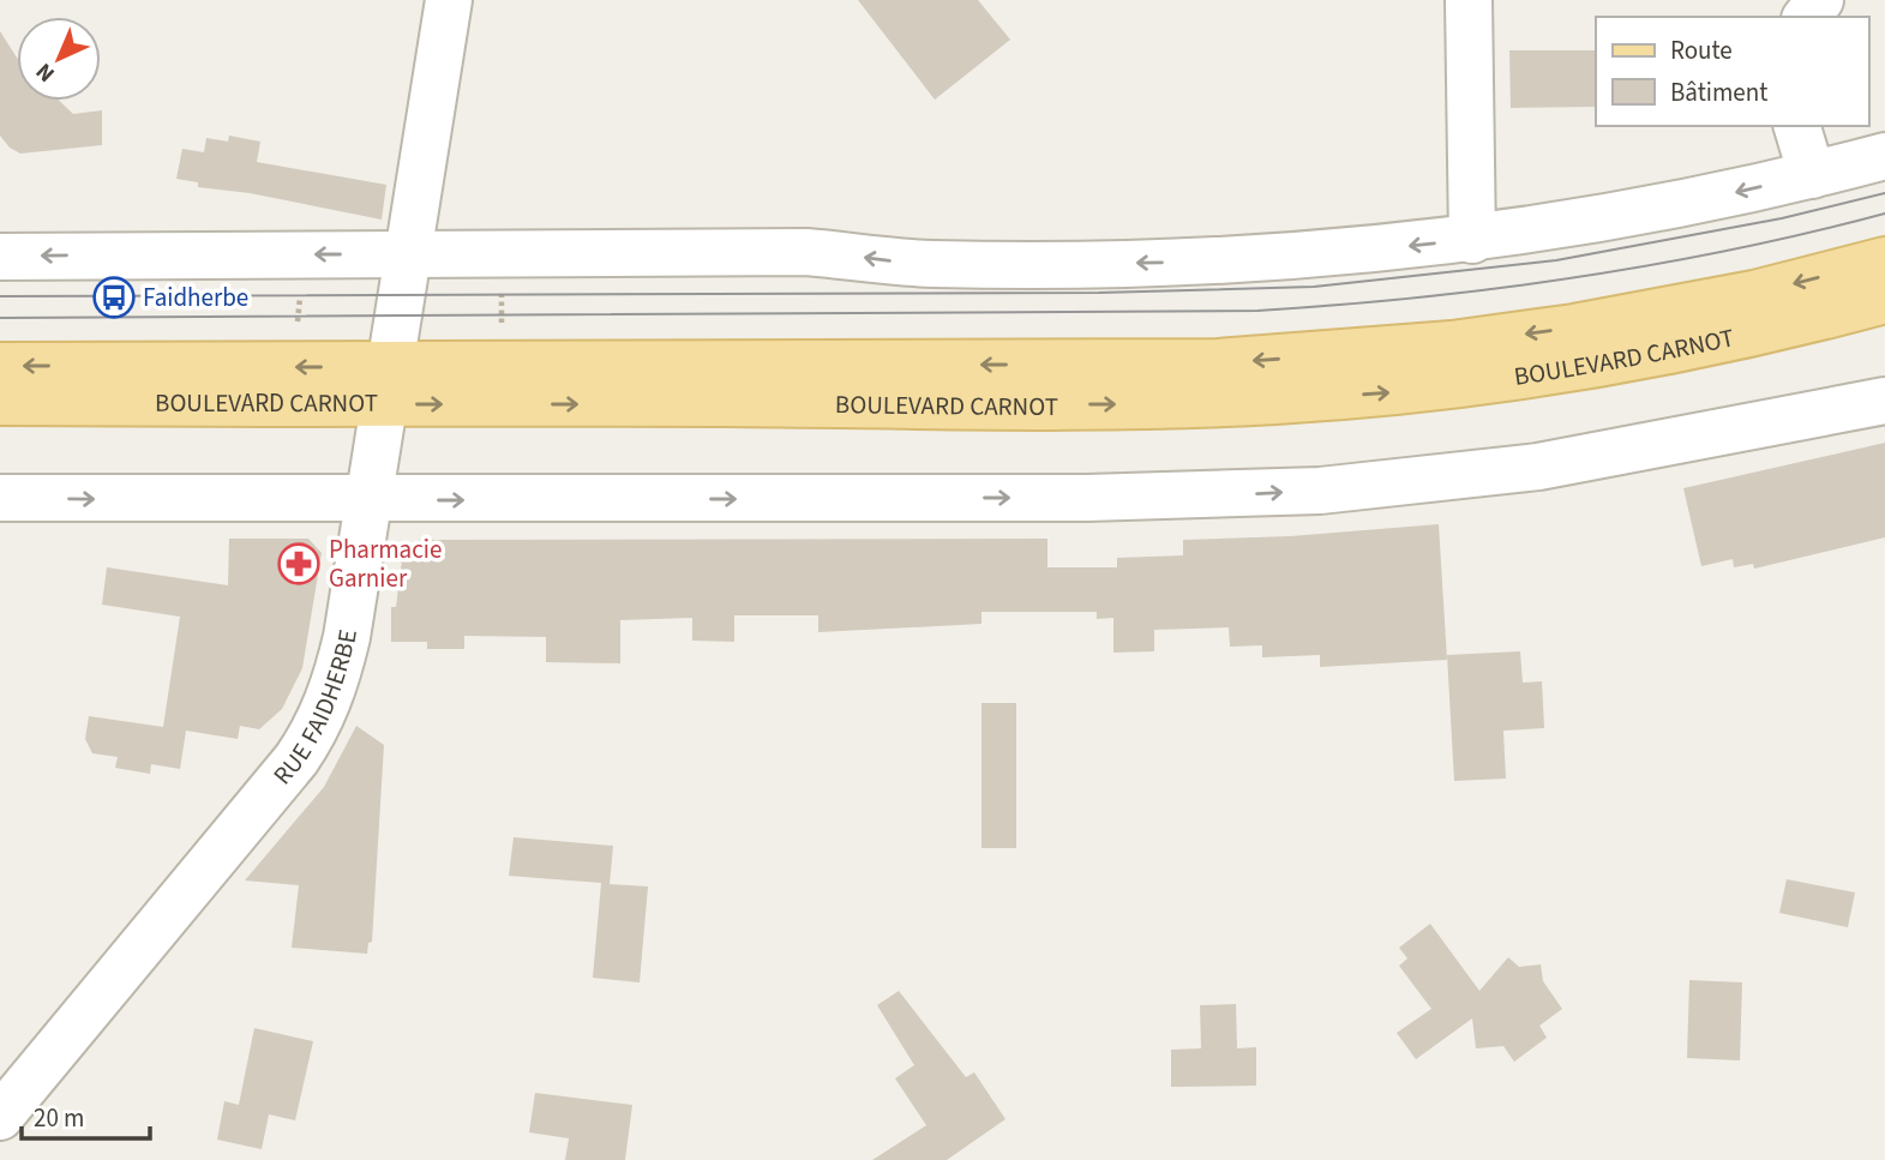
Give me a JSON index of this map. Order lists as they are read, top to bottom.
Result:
{
  "streets": {
    "main road": ["BOULEVARD CARNOT"],
    "street": ["RUE FAIDHERBE"]
  },
  "crossings": [
    ["BOULEVARD CARNOT", "RUE FAIDHERBE"]
  ],
  "places": {
    "bus stop": ["Faidherbe"],
    "pharmacy": ["Pharmacie Garnier"]
  },
  "legend": ["Route", "Bâtiment"],
  "scale_bar": "20 m",
  "north": "bottom left"
}
